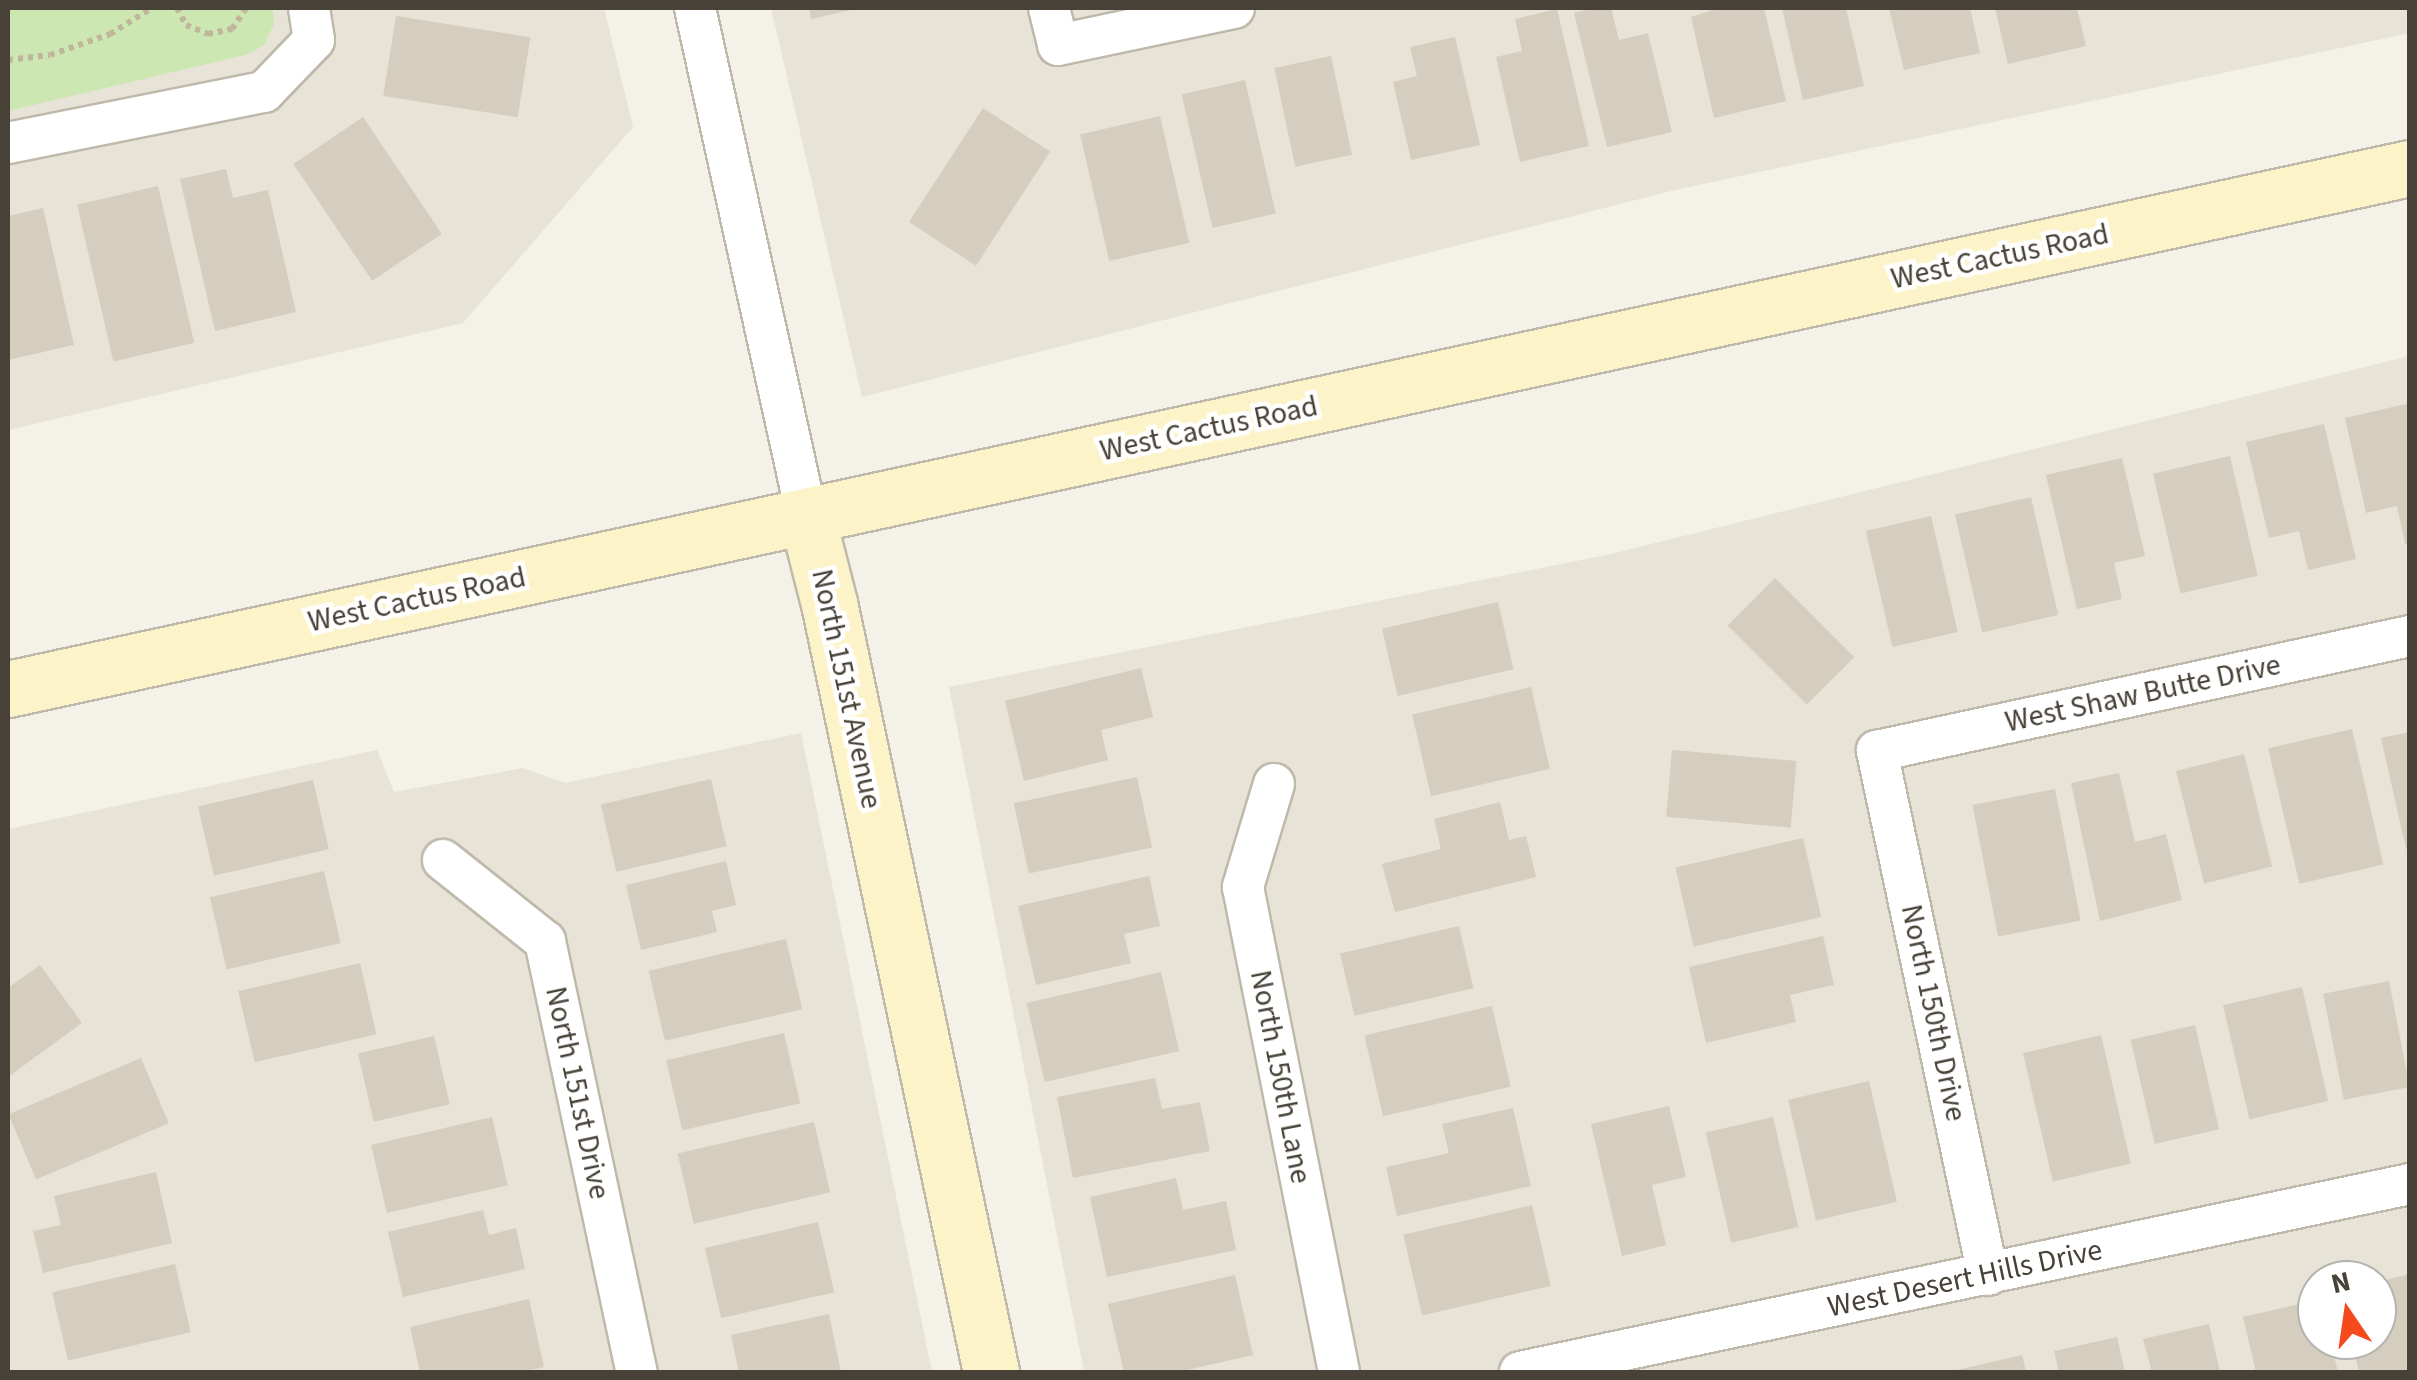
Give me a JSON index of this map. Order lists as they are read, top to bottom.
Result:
{
  "streets": {
    "main road": ["West Cactus Road", "North 151st Avenue"],
    "street": [
      "West Shaw Butte Drive",
      "North 150th Drive",
      "North 150th Lane",
      "North 151st Drive",
      "West Desert Hills Drive"
    ]
  },
  "crossings": [
    ["West Cactus Road", "North 151st Avenue"],
    ["West Shaw Butte Drive", "North 150th Drive"],
    ["North 150th Drive", "West Desert Hills Drive"]
  ],
  "north": "top"
}
